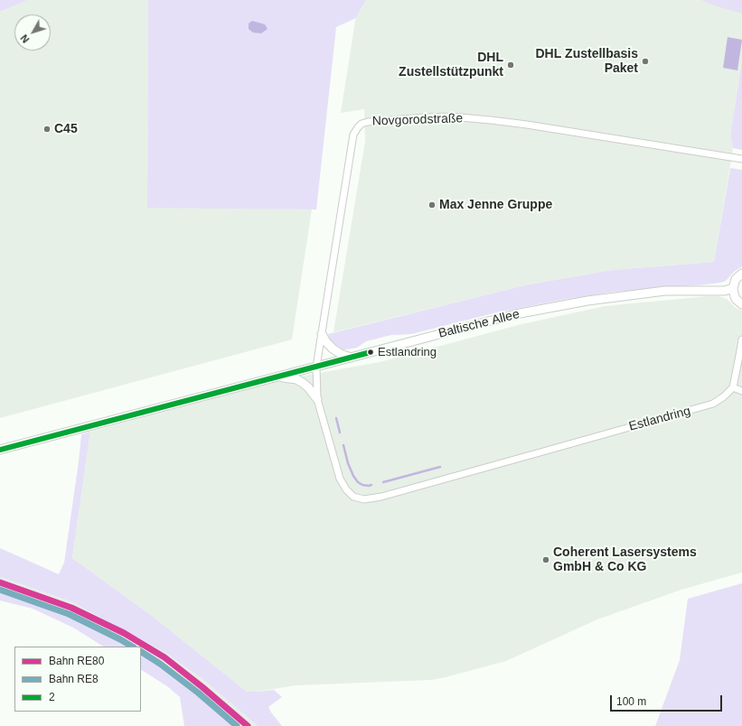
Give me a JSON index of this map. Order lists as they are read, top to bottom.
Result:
{
  "streets": {
    "main road": ["Baltische Allee"],
    "street": ["Novgorodstraße", "Estlandring"]
  },
  "crossings": [
    ["Novgorodstraße", "Baltische Allee"],
    ["Novgorodstraße", "Estlandring"],
    ["Baltische Allee", "Estlandring"]
  ],
  "places": [
    "DHL Zustellbasis Paket",
    "DHL Zustellstützpunkt",
    "C45",
    "Max Jenne Gruppe",
    "Estlandring",
    "Coherent Lasersystems GmbH & Co KG"
  ],
  "lines": ["transit line 2", "rail line RE80", "rail line RE8"],
  "legend": ["Bahn RE80", "Bahn RE8", "2"],
  "scale_bar": "100 m",
  "north": "bottom left"
}
